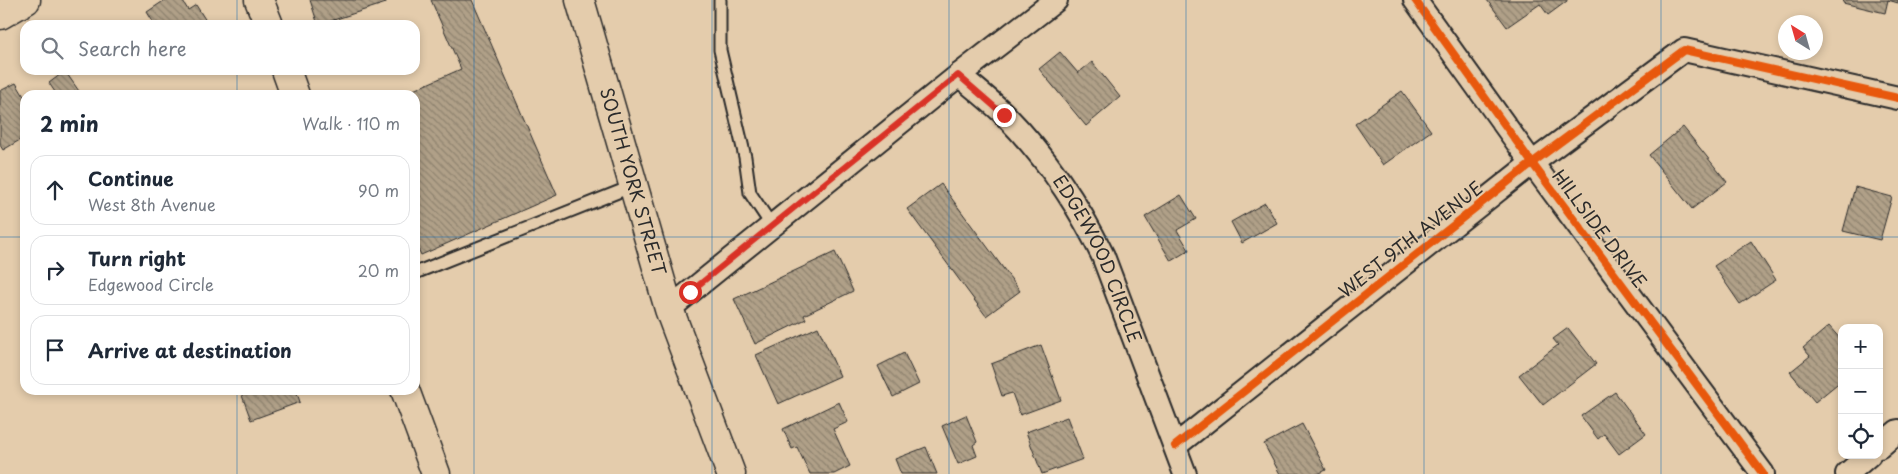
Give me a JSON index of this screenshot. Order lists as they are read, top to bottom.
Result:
{
  "streets": {
    "main road": ["SOUTH YORK STREET"],
    "street": ["HILLSIDE DRIVE", "WEST 9TH AVENUE", "EDGEWOOD CIRCLE"]
  },
  "crossings": [
    ["HILLSIDE DRIVE", "WEST 9TH AVENUE"],
    ["WEST 9TH AVENUE", "EDGEWOOD CIRCLE"]
  ],
  "north": "top left",
  "page": {
    "search": "Search here",
    "heading": ["2 min", "Walk · 110 m"],
    "list": [
      ["Continue", "West 8th Avenue", "90 m"],
      ["Turn right", "Edgewood Circle", "20 m"],
      "Arrive at destination"
    ],
    "map_buttons": ["+", "−"]
  }
}
